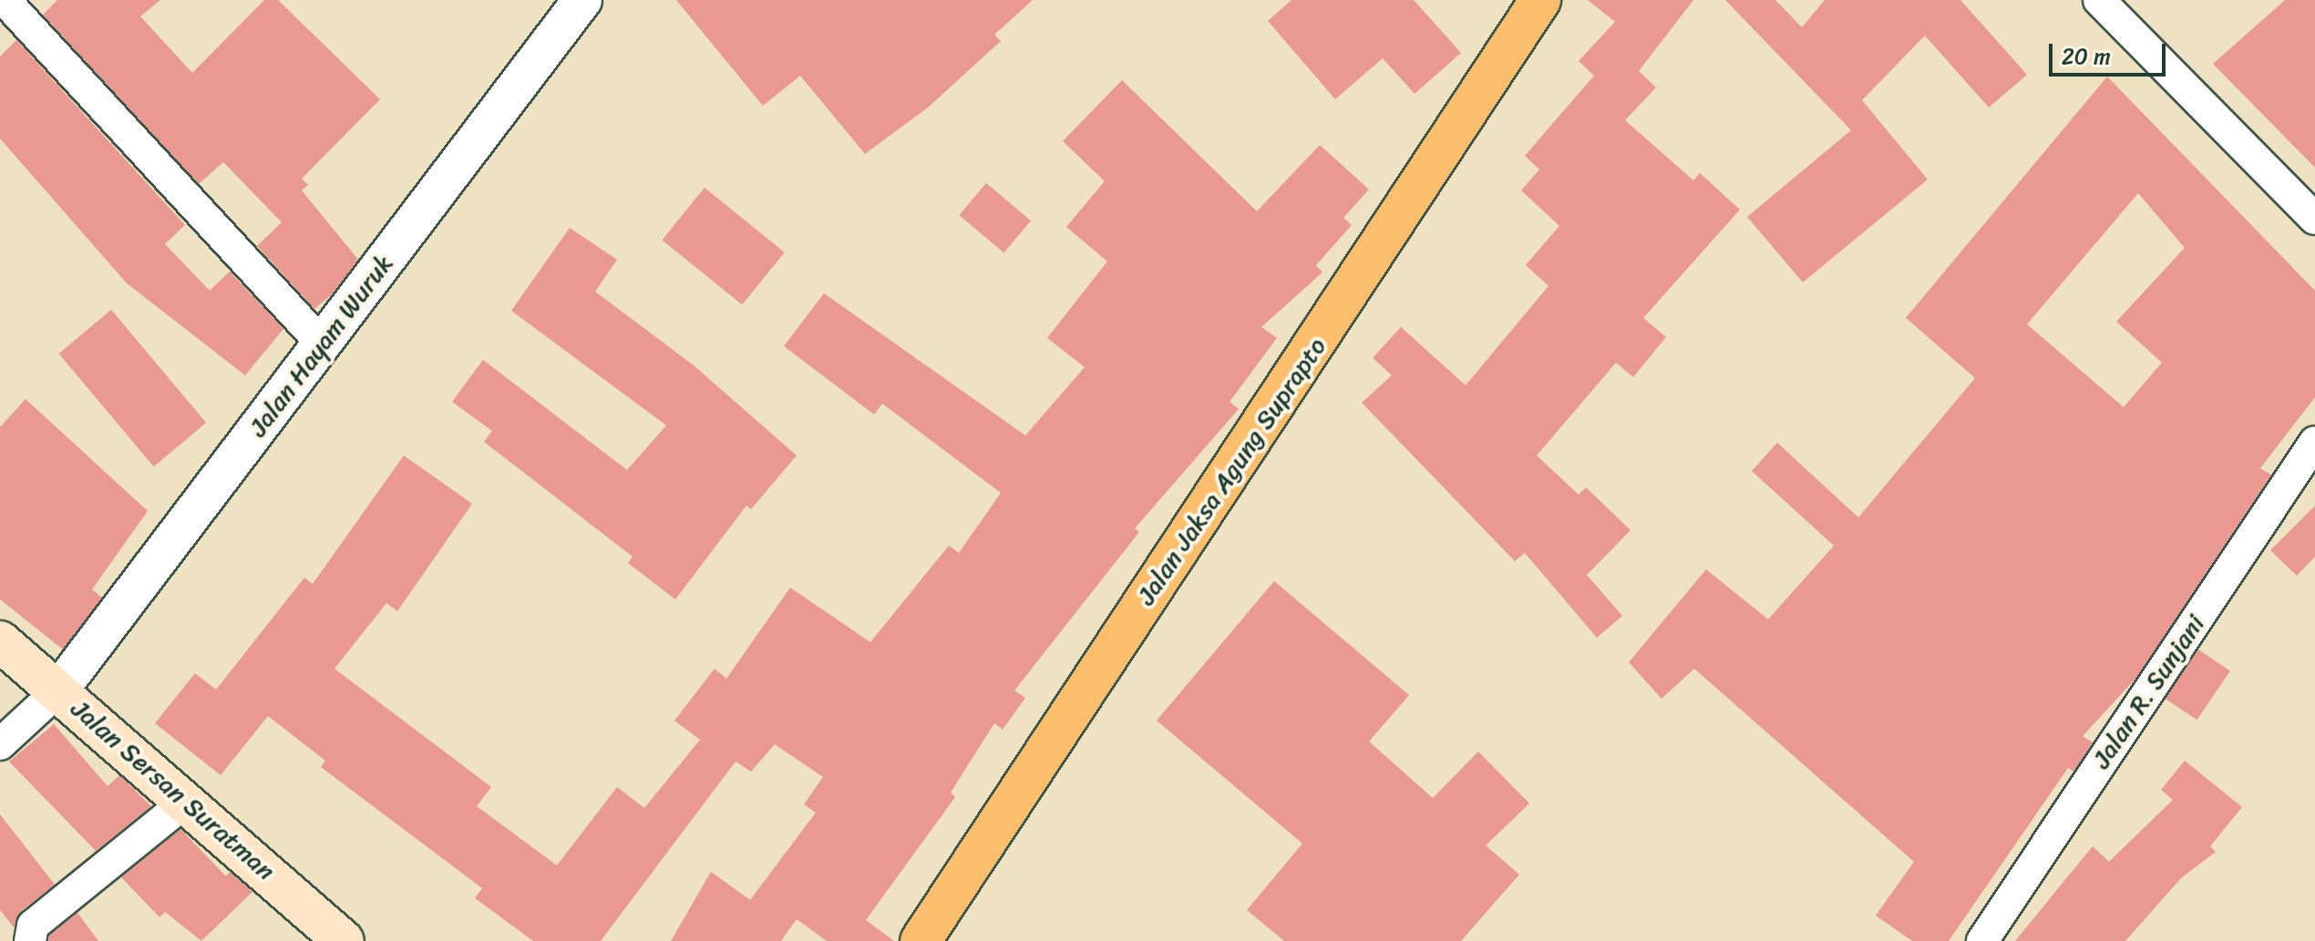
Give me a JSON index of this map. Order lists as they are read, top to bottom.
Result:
{
  "streets": {
    "main road": ["Jalan Jaksa Agung Suprapto", "Jalan Sersan Suratman"],
    "street": ["Jalan Hayam Wuruk", "Jalan R. Sunjani"]
  },
  "crossings": [
    ["Jalan Hayam Wuruk", "Jalan Sersan Suratman"]
  ],
  "scale_bar": "20 m"
}
